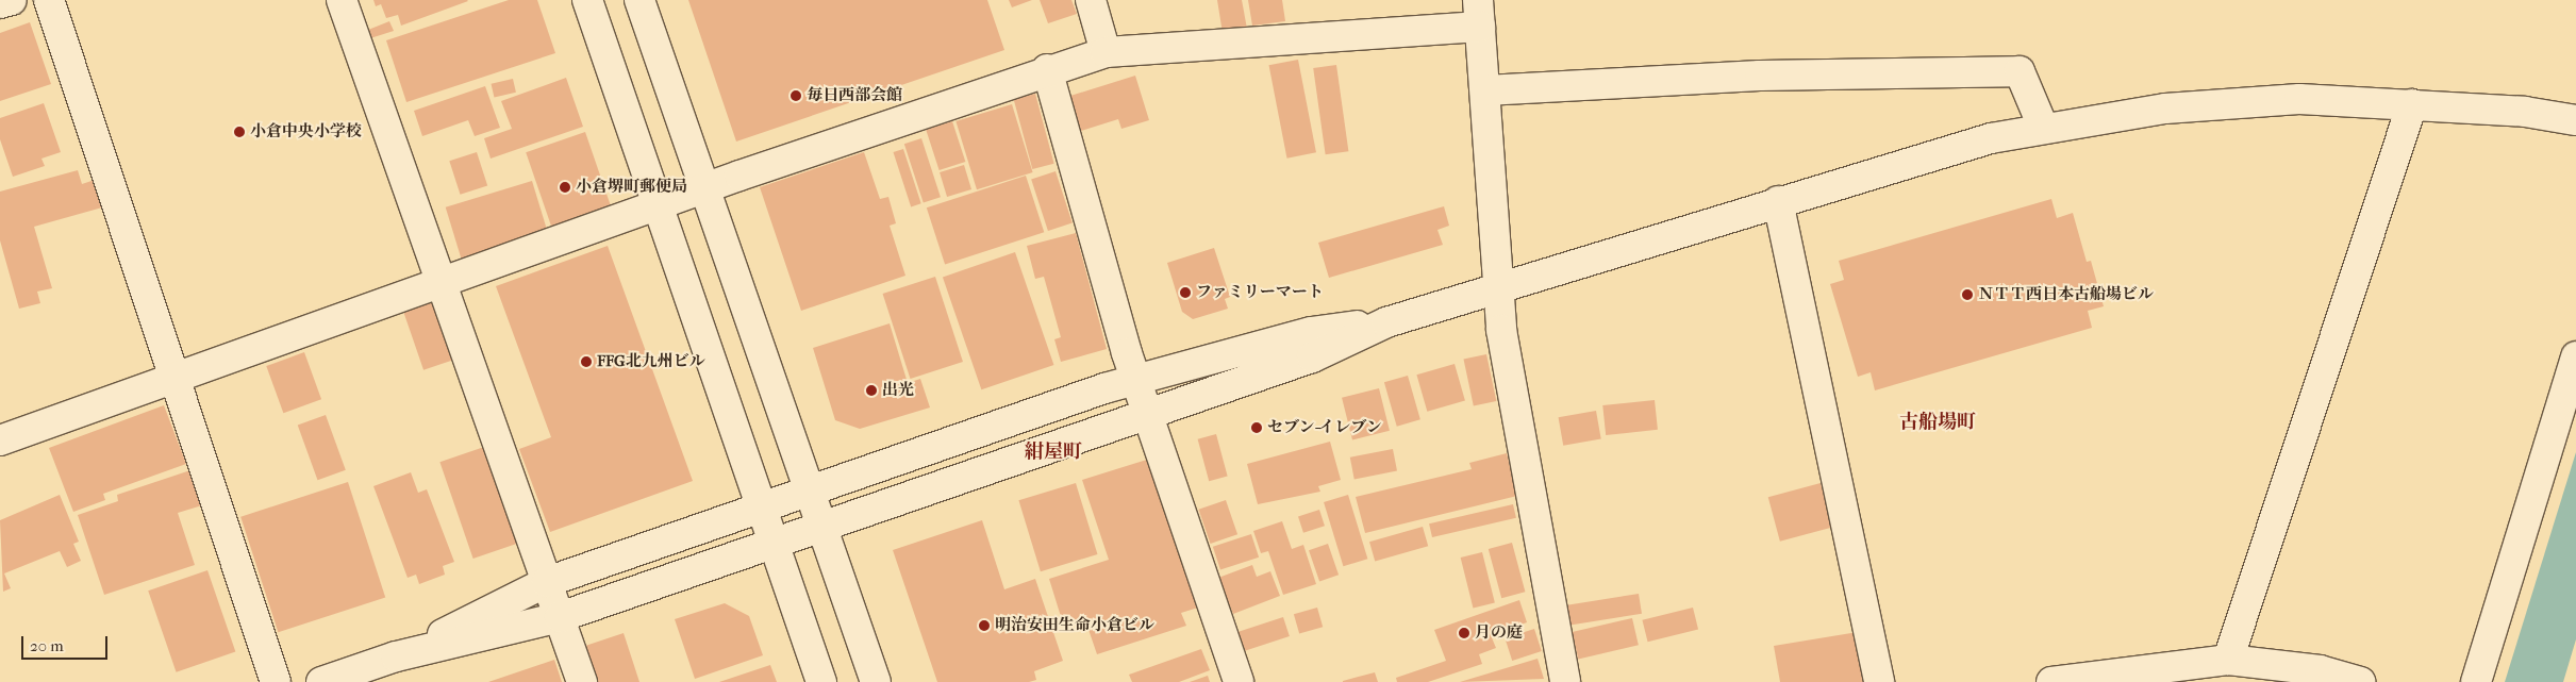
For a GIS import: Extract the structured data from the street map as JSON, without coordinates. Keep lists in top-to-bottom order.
{
  "districts": ["古船場町", "紺屋町"],
  "places": [
    "毎日西部会館",
    "小倉中央小学校",
    "小倉堺町郵便局",
    "ファミリーマート",
    "ＮＴＴ西日本古船場ビル",
    "FFG北九州ビル",
    "出光",
    "セブン-イレブン",
    "明治安田生命小倉ビル",
    "月の庭"
  ],
  "scale_bar": "20 m"
}
